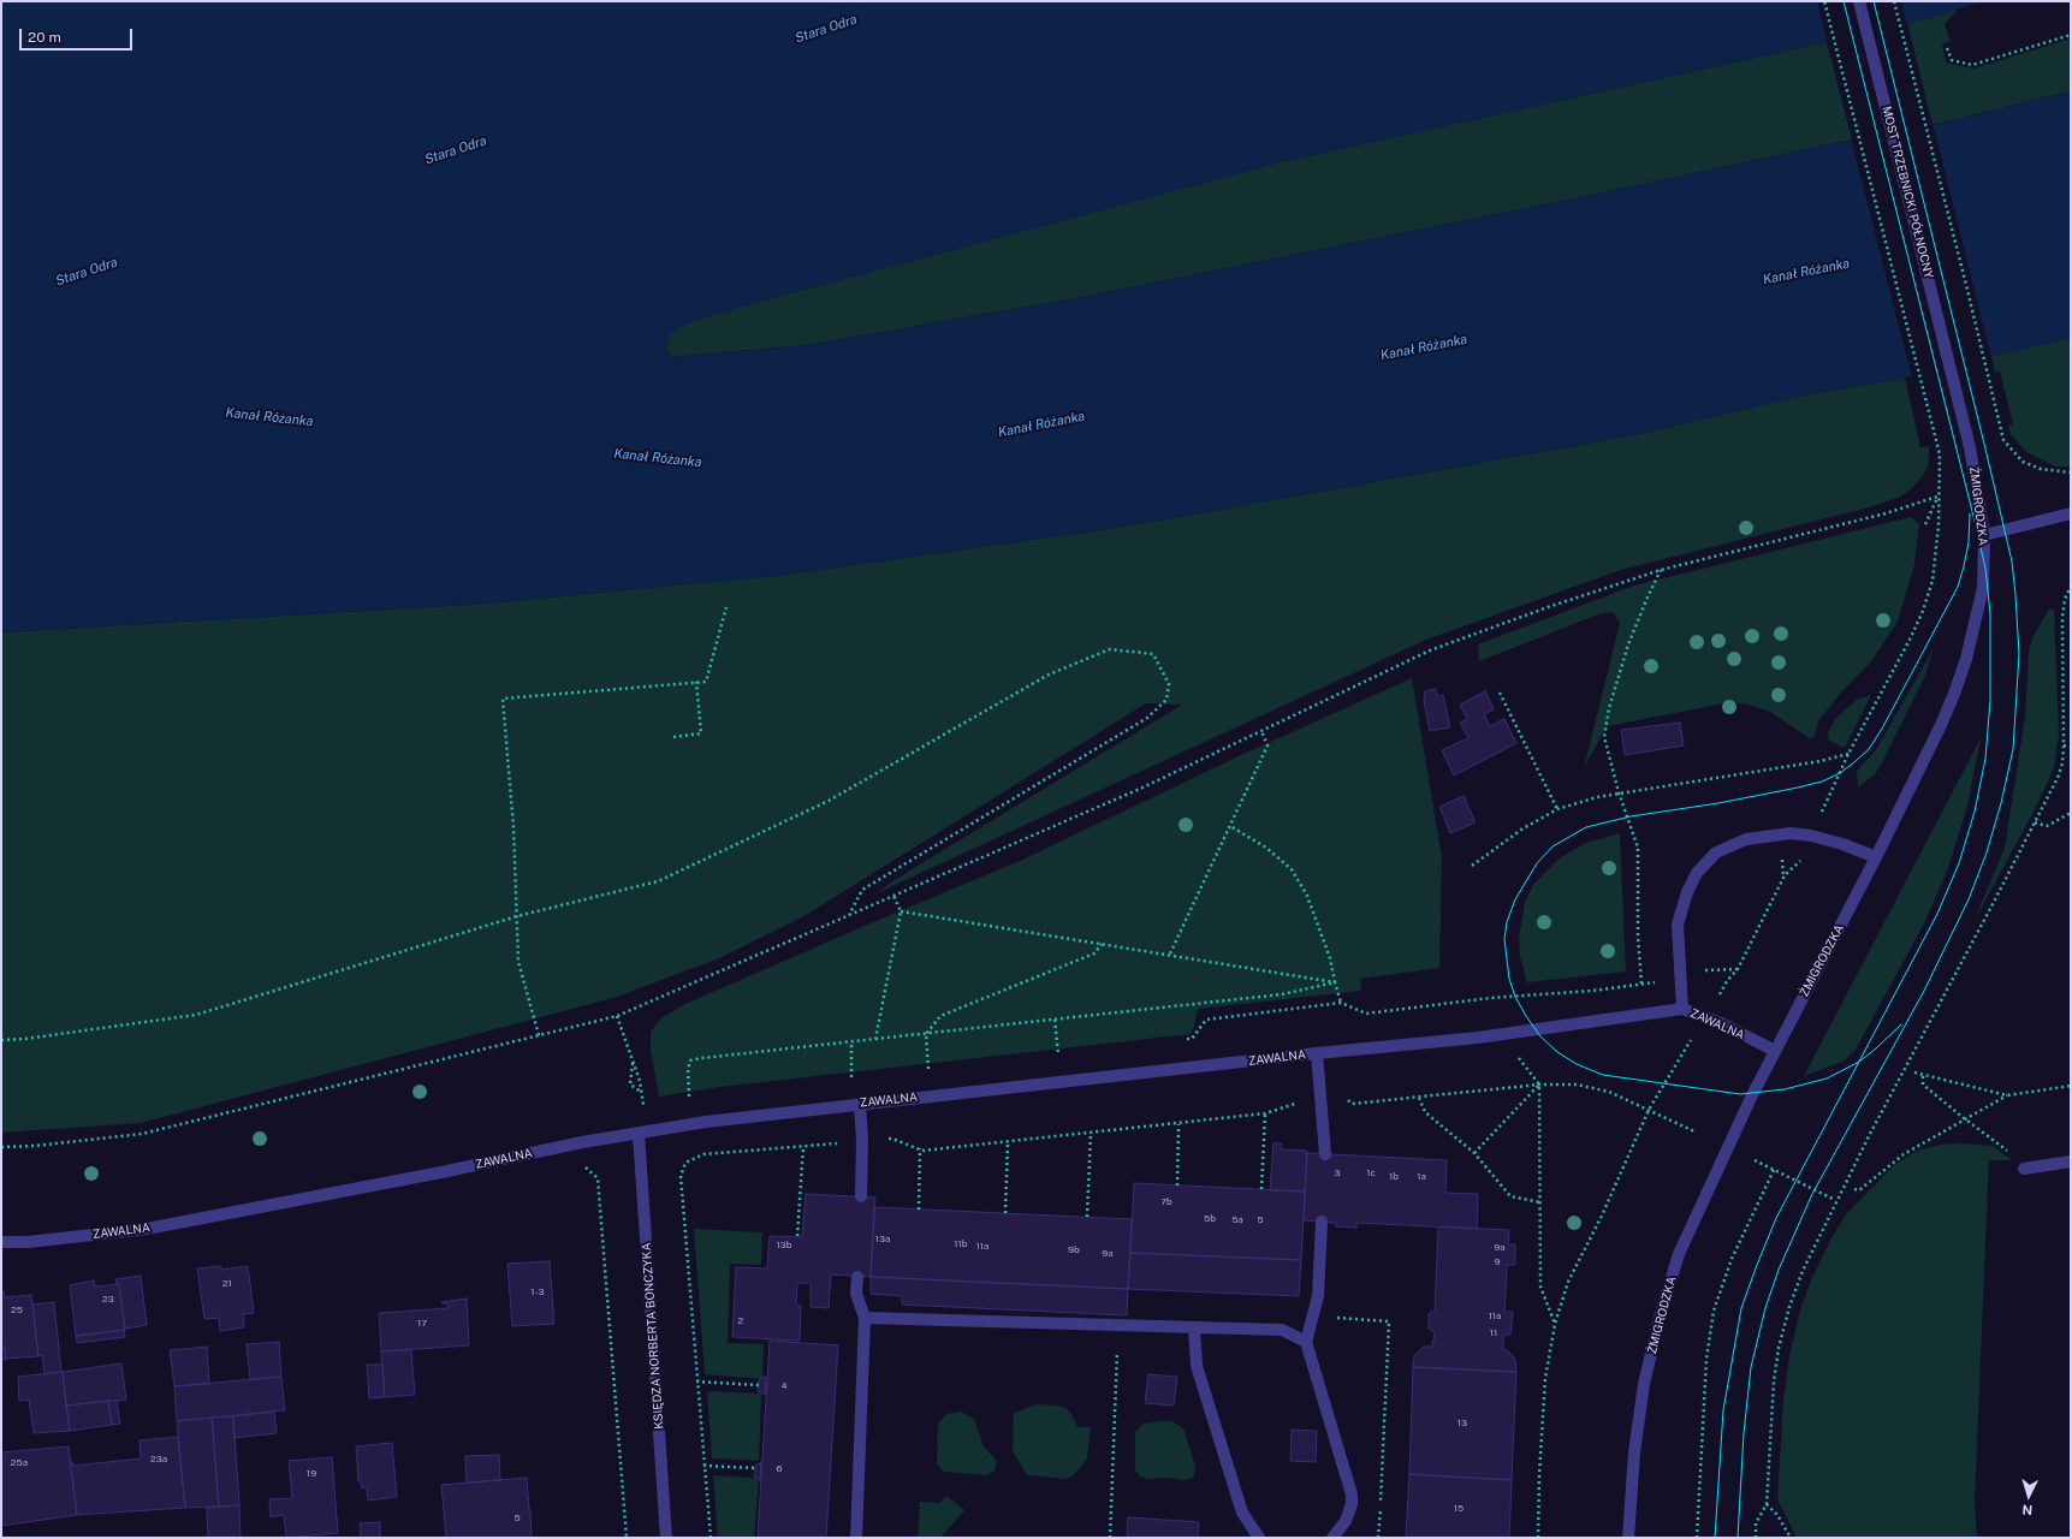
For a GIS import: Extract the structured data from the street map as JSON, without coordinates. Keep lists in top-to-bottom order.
{
  "streets": {
    "street": [
      "MOST TRZEBNICKI PÓŁNOCNY",
      "ŻMIGRODZKA",
      "ZAWALNA",
      "KSIĘDZA NORBERTA BONCZYKA"
    ]
  },
  "crossings": [
    ["MOST TRZEBNICKI PÓŁNOCNY", "ŻMIGRODZKA"],
    ["ŻMIGRODZKA", "ZAWALNA"],
    ["ZAWALNA", "KSIĘDZA NORBERTA BONCZYKA"]
  ],
  "water": ["Stara Odra", "Kanał Różanka"],
  "house_numbers": [
    "3",
    "1c",
    "1b",
    "1a",
    "7b",
    "5b",
    "5a",
    "5",
    "13a",
    "11b",
    "13b",
    "11a",
    "9a",
    "9b",
    "9a",
    "9",
    "21",
    "1-3",
    "23",
    "25",
    "11a",
    "2",
    "17",
    "11",
    "4",
    "13",
    "23a",
    "25a",
    "6",
    "19",
    "15",
    "5"
  ],
  "scale_bar": "20 m",
  "north": "bottom"
}
